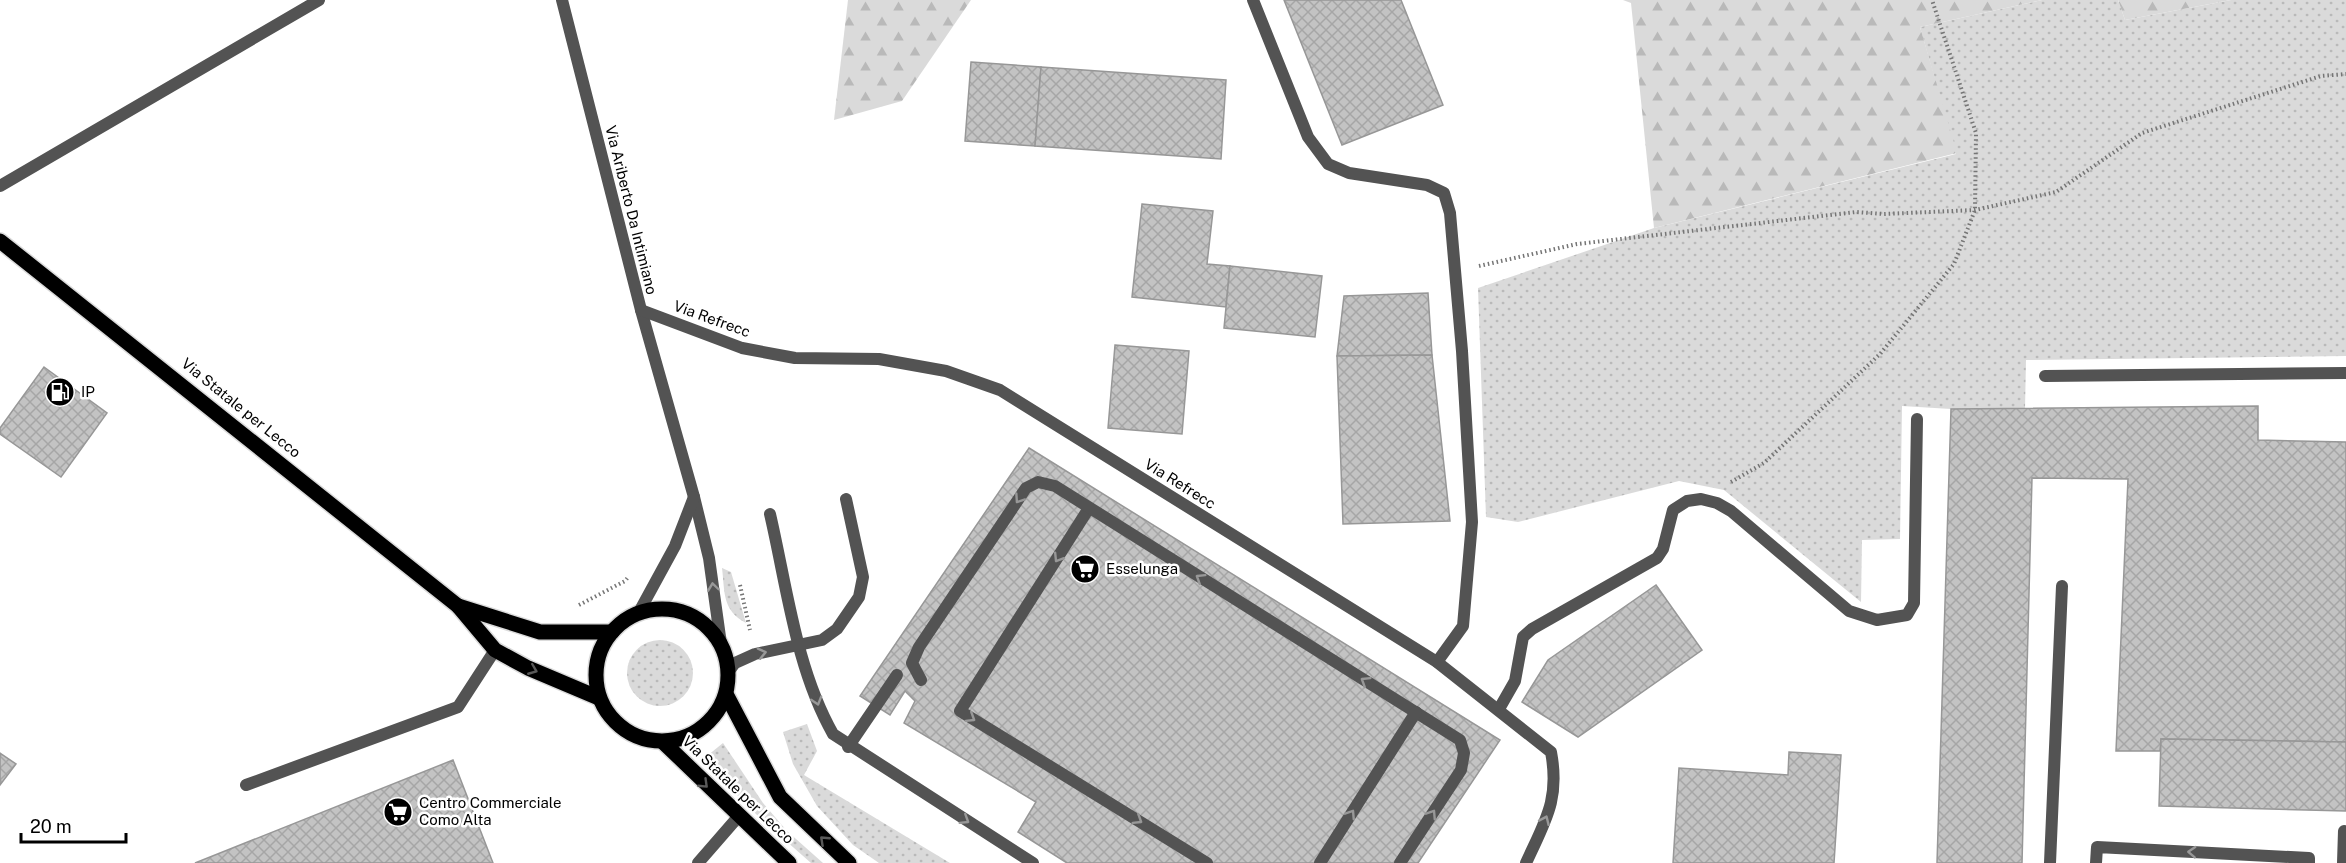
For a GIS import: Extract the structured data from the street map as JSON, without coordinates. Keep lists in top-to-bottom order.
{
  "streets": {
    "main road": ["Via Statale per Lecco"],
    "street": ["Via Ariberto Da Intimiano", "Via Refrecc"]
  },
  "crossings": [
    ["Via Ariberto Da Intimiano", "Via Refrecc"],
    ["Via Ariberto Da Intimiano", "Via Statale per Lecco"]
  ],
  "places": {
    "fuel station": ["IP"],
    "supermarket": ["Esselunga", "Centro Commerciale Como Alta"]
  },
  "scale_bar": "20 m"
}
